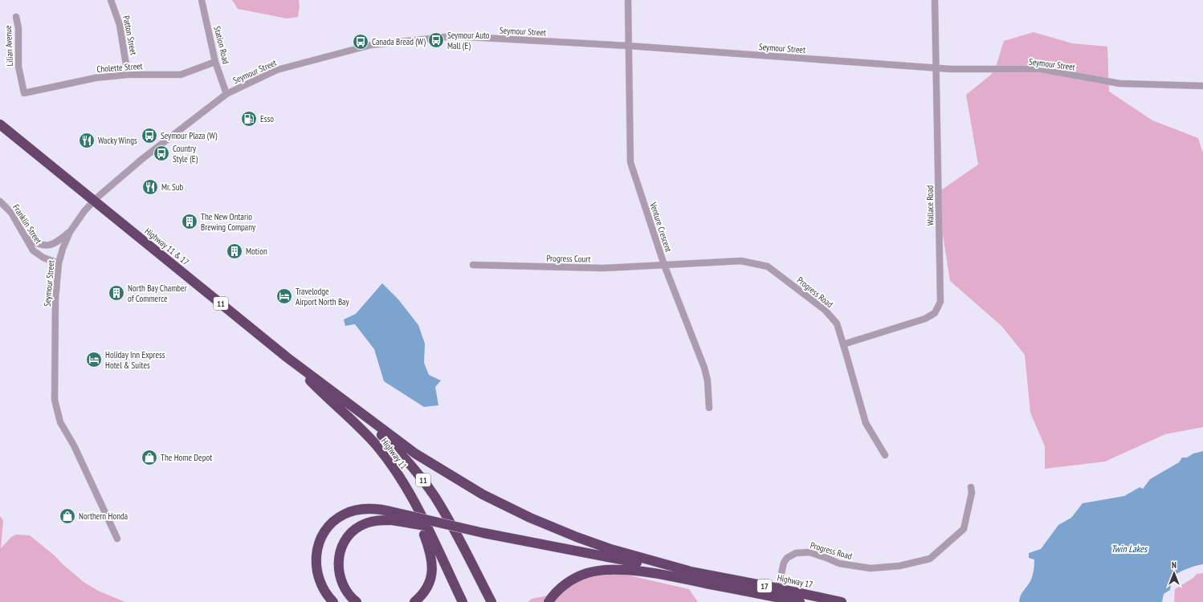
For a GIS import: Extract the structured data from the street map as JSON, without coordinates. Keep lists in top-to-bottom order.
{
  "streets": {
    "highway": [
      "Highway 11 & 17",
      "11",
      "Highway 11",
      "Highway 17",
      "17"
    ],
    "street": [
      "Seymour Street",
      "Patton Street",
      "Station Road",
      "Lilian Avenue",
      "Cholette Street",
      "Wallace Road",
      "Franklin Street",
      "Venture Crescent",
      "Progress Court",
      "Progress Road"
    ]
  },
  "crossings": [
    ["Seymour Street", "Station Road"],
    ["Seymour Street", "Wallace Road"],
    ["Seymour Street", "Franklin Street"],
    ["Seymour Street", "Venture Crescent"],
    ["Seymour Street", "Highway 11 & 17"],
    ["Patton Street", "Cholette Street"],
    ["Station Road", "Cholette Street"],
    ["Lilian Avenue", "Cholette Street"],
    ["Wallace Road", "Progress Road"],
    ["Venture Crescent", "Progress Court"],
    ["Venture Crescent", "Progress Road"],
    ["Highway 11 & 17", "Highway 11"],
    ["Progress Court", "Progress Road"],
    ["Progress Road", "Highway 17"]
  ],
  "water": ["Twin Lakes"],
  "places": {
    "bus stop": [
      "Seymour Auto Mall (E)",
      "Canada Bread (W)",
      "Seymour Plaza (W)",
      "Country Style (E)"
    ],
    "fuel station": ["Esso"],
    "restaurant": ["Wacky Wings", "Mr. Sub"],
    "building": ["The New Ontario Brewing Company", "Motion", "North Bay Chamber of Commerce"],
    "hotel": ["Travelodge Airport North Bay", "Holiday Inn Express Hotel & Suites"],
    "shop": ["The Home Depot", "Northern Honda"]
  },
  "north": "top"
}
